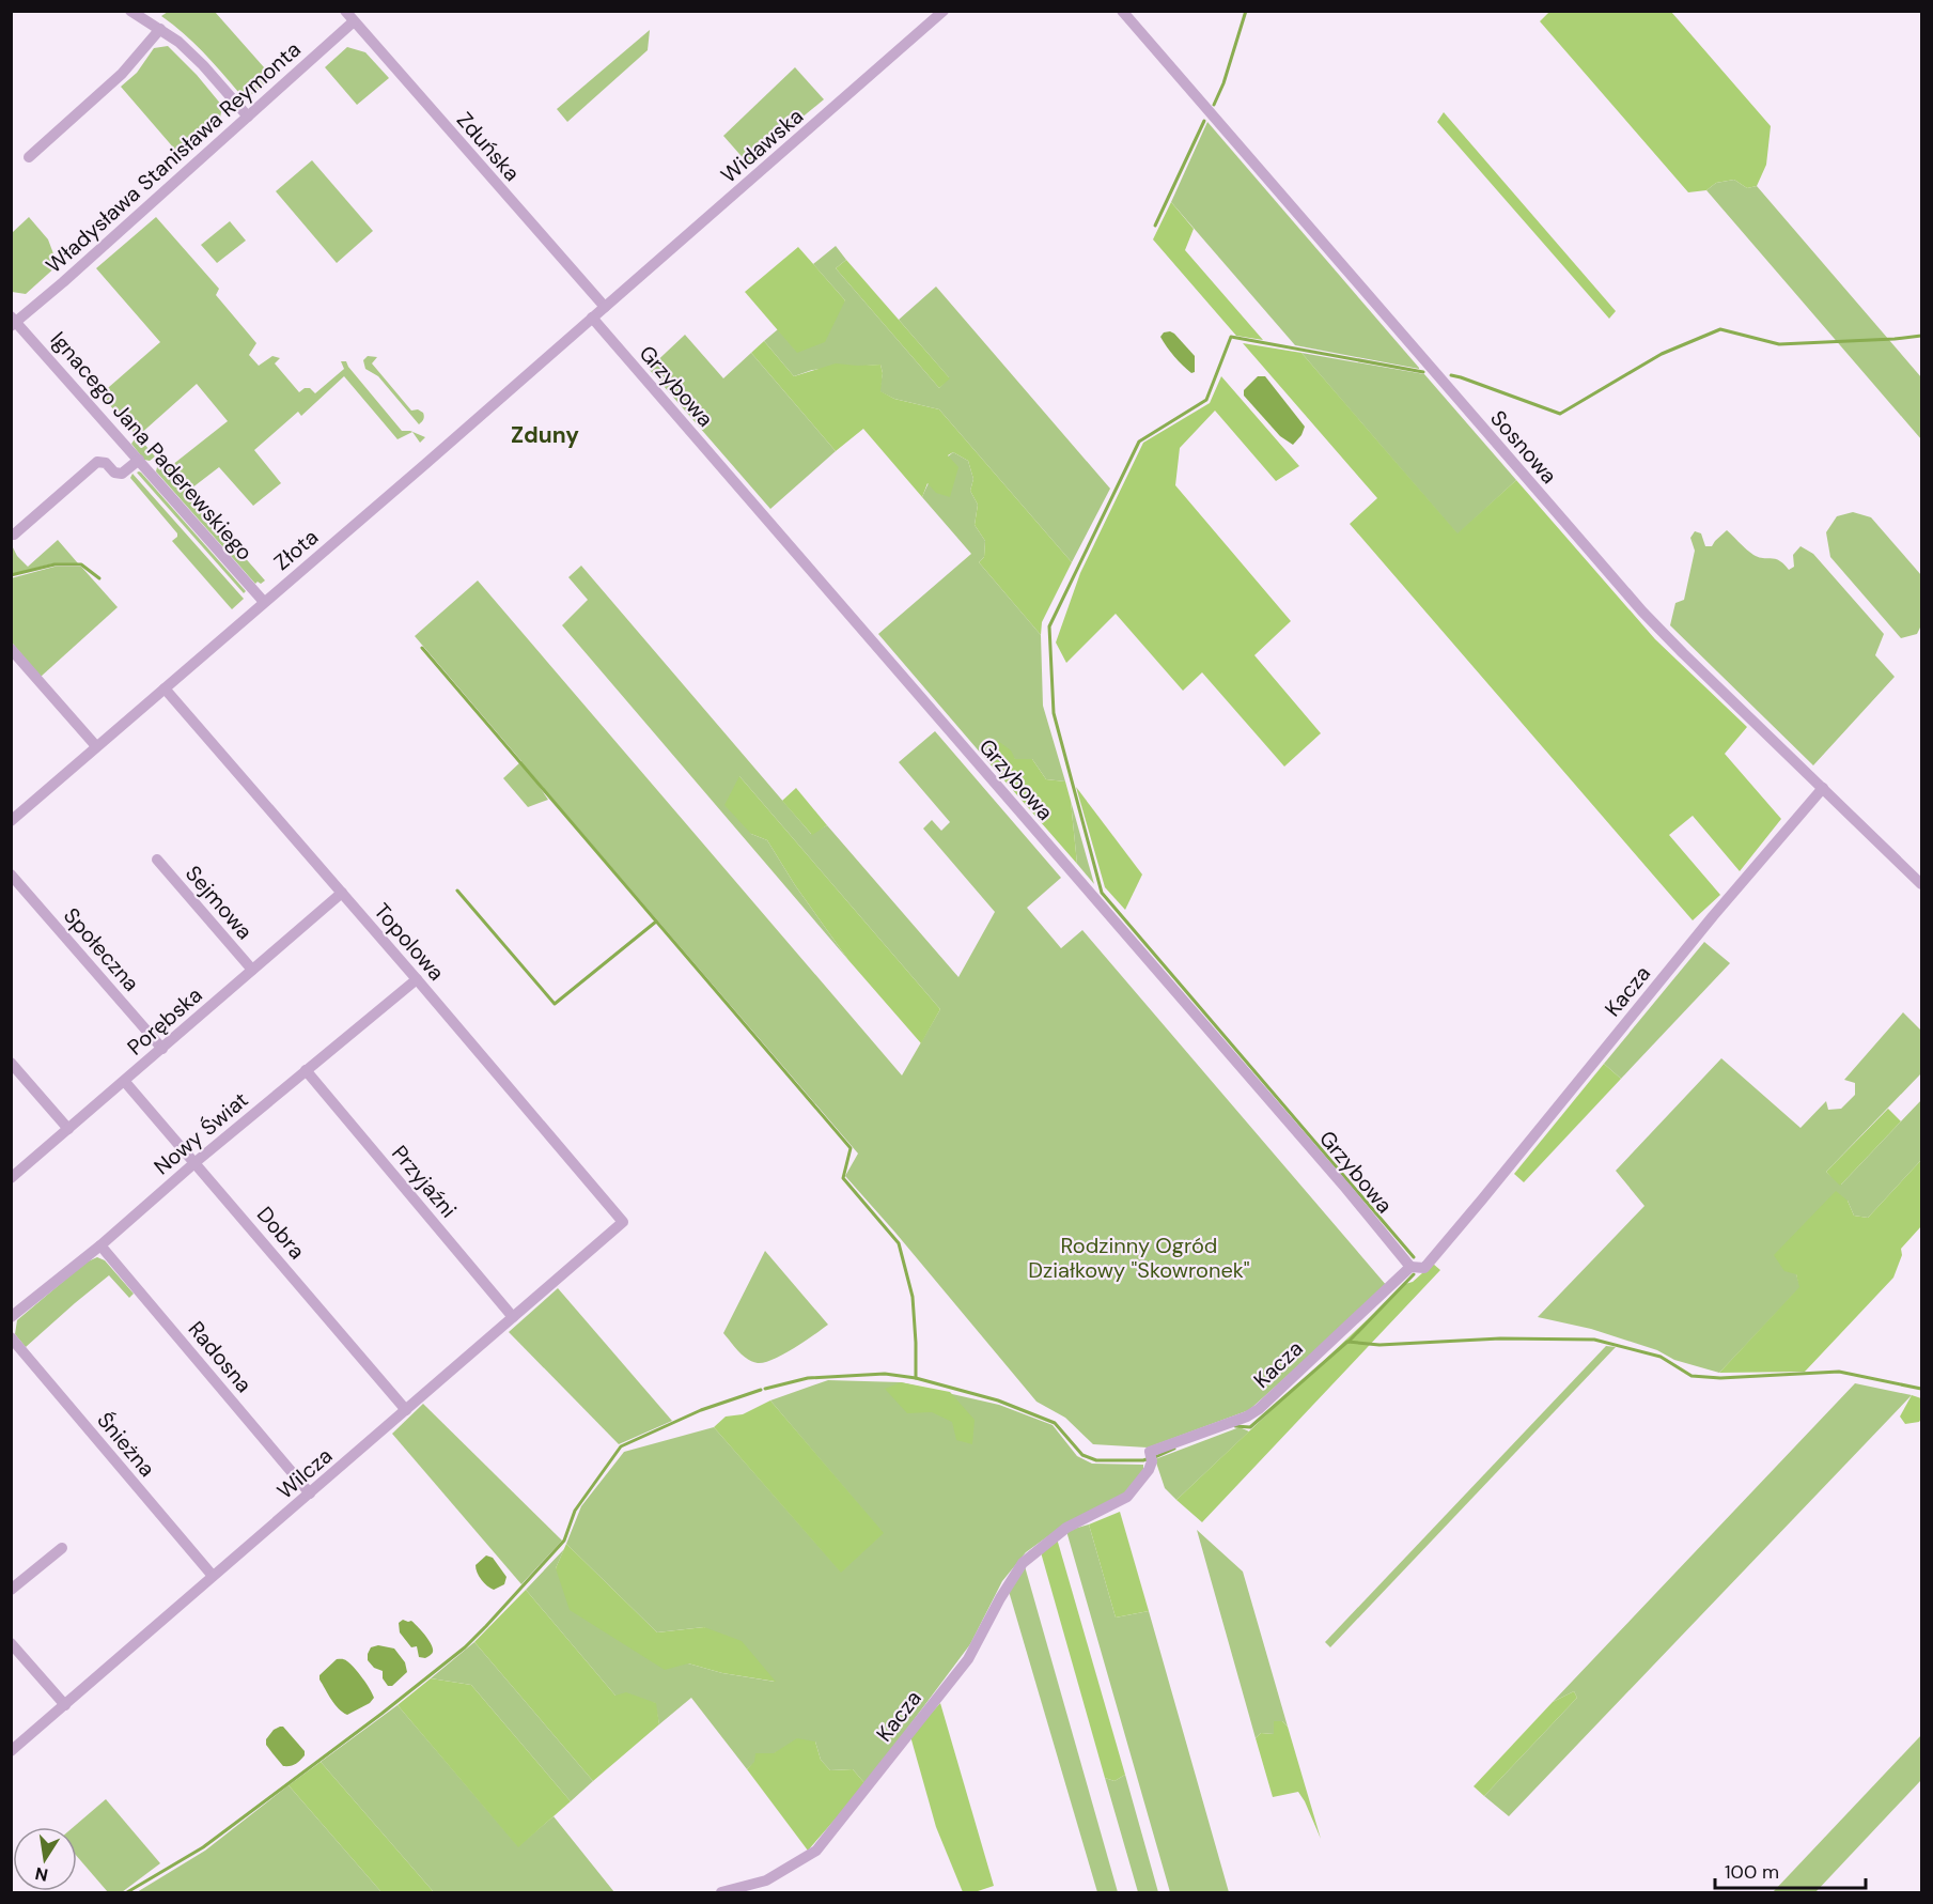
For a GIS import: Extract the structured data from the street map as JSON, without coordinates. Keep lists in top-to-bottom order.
{
  "streets": {
    "street": [
      "Widawska",
      "Zduńska",
      "Władysława Stanisława Reymonta",
      "Grzybowa",
      "Ignacego Jana Paderewskiego",
      "Sosnowa",
      "Złota",
      "Sejmowa",
      "Topolowa",
      "Społeczna",
      "Kacza",
      "Porębska",
      "Nowy Świat",
      "Przyjaźni",
      "Dobra",
      "Radosna",
      "Śnieżna",
      "Wilcza"
    ]
  },
  "crossings": [
    ["Widawska", "Zduńska"],
    ["Widawska", "Złota"],
    ["Zduńska", "Władysława Stanisława Reymonta"],
    ["Zduńska", "Złota"],
    ["Władysława Stanisława Reymonta", "Ignacego Jana Paderewskiego"],
    ["Grzybowa", "Złota"],
    ["Grzybowa", "Kacza"],
    ["Ignacego Jana Paderewskiego", "Złota"],
    ["Sosnowa", "Kacza"],
    ["Złota", "Topolowa"],
    ["Sejmowa", "Porębska"],
    ["Topolowa", "Porębska"],
    ["Topolowa", "Nowy Świat"],
    ["Topolowa", "Wilcza"],
    ["Społeczna", "Porębska"],
    ["Porębska", "Dobra"],
    ["Nowy Świat", "Przyjaźni"],
    ["Nowy Świat", "Dobra"],
    ["Nowy Świat", "Radosna"],
    ["Przyjaźni", "Wilcza"],
    ["Dobra", "Wilcza"],
    ["Radosna", "Wilcza"],
    ["Śnieżna", "Wilcza"]
  ],
  "districts": ["Zduny"],
  "parks": ["Rodzinny Ogród Działkowy \"Skowronek\""],
  "scale_bar": "100 m",
  "north": "bottom"
}
